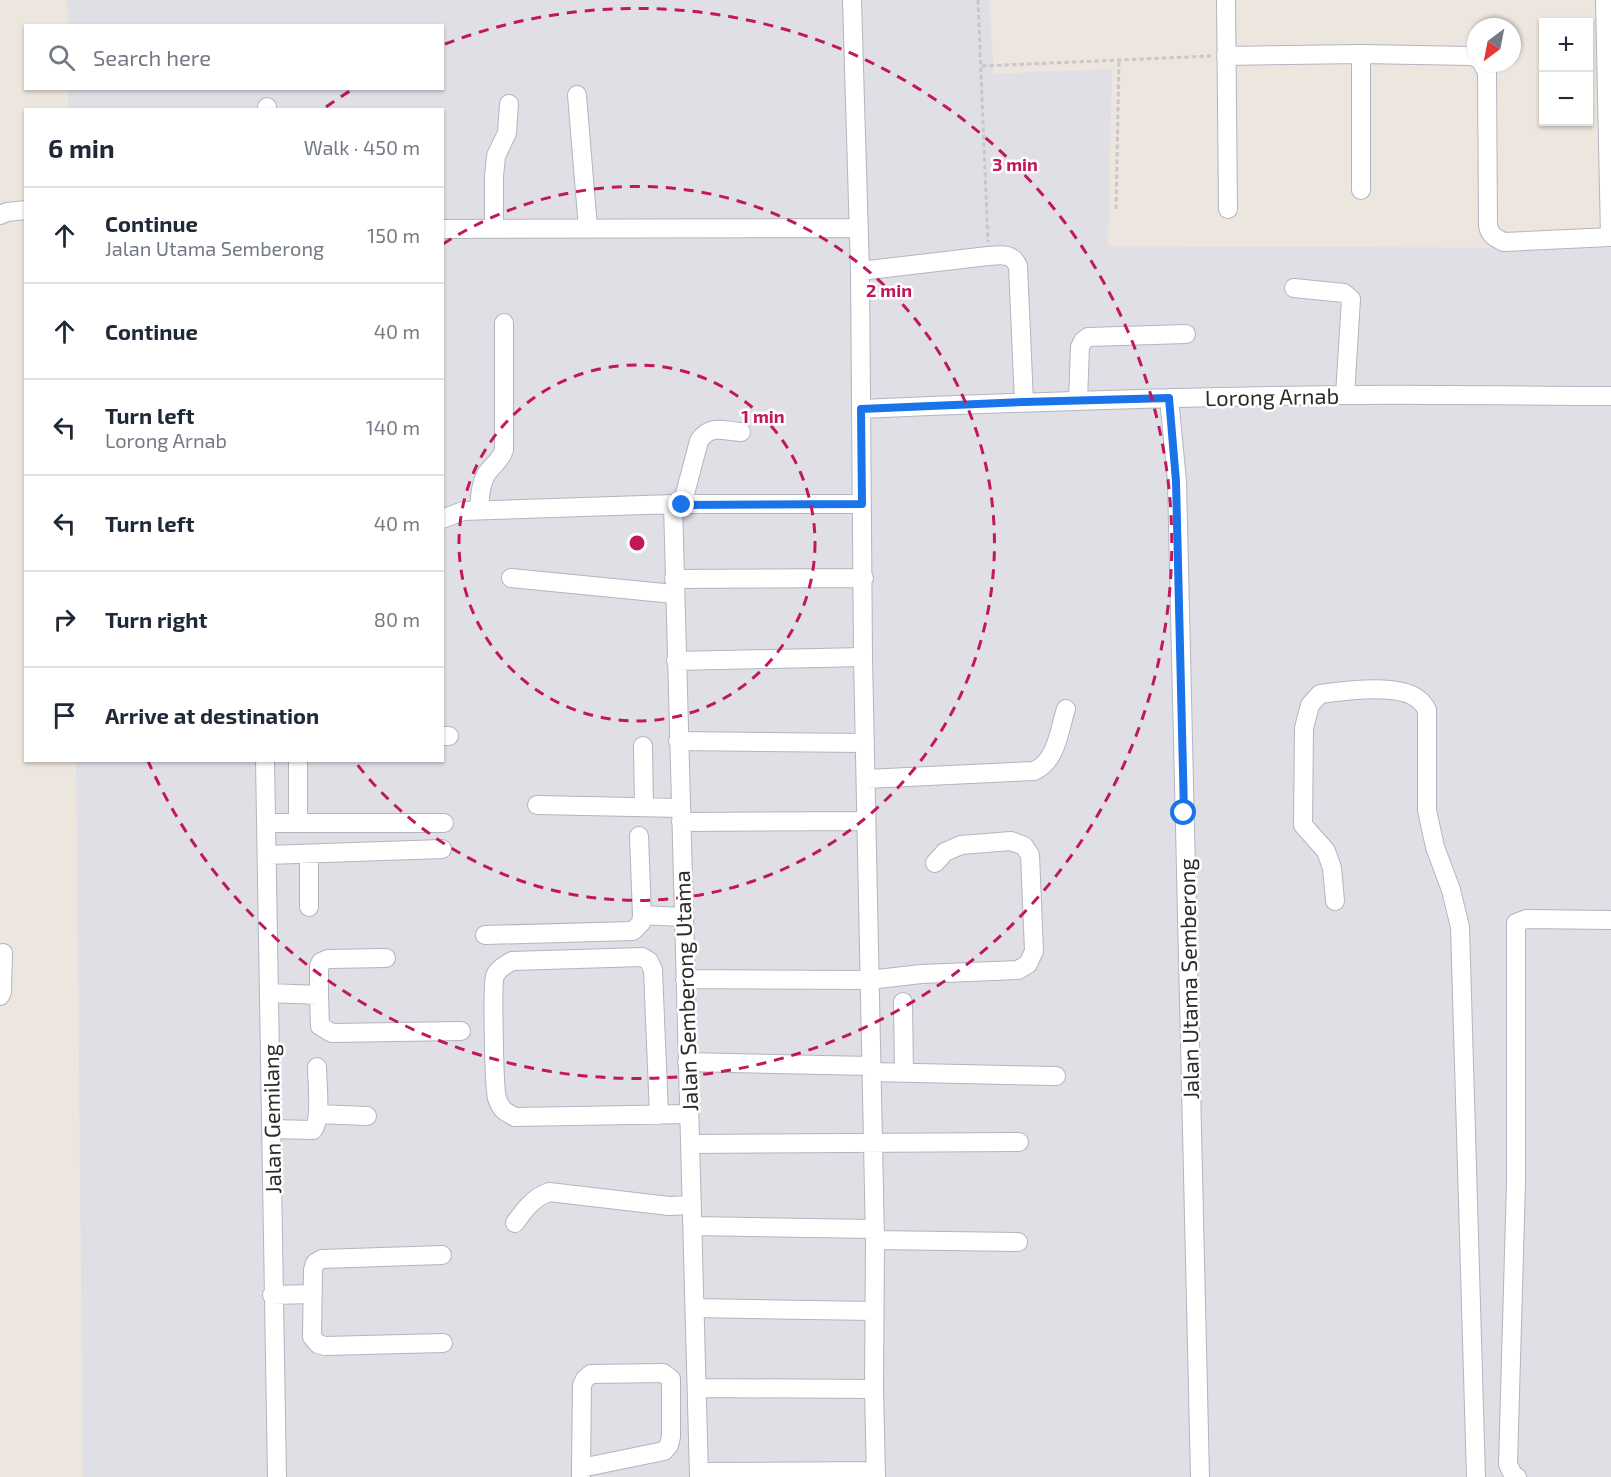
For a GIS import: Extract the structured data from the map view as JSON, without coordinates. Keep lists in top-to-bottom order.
{
  "streets": {
    "street": [
      "Lorong Arnab",
      "Jalan Utama Semberong",
      "Jalan Semberong Utama",
      "Jalan Gemilang"
    ]
  },
  "crossings": [
    ["Lorong Arnab", "Jalan Utama Semberong"]
  ],
  "north": "bottom left",
  "page": {
    "map_buttons": ["+", "−"],
    "search": "Search here",
    "heading": ["6 min", "Walk · 450 m"],
    "list": [
      ["Continue", "Jalan Utama Semberong", "150 m"],
      ["Continue", "40 m"],
      ["Turn left", "Lorong Arnab", "140 m"],
      ["Turn left", "40 m"],
      ["Turn right", "80 m"],
      "Arrive at destination"
    ]
  },
  "rings": ["3 min", "2 min", "1 min"]
}
